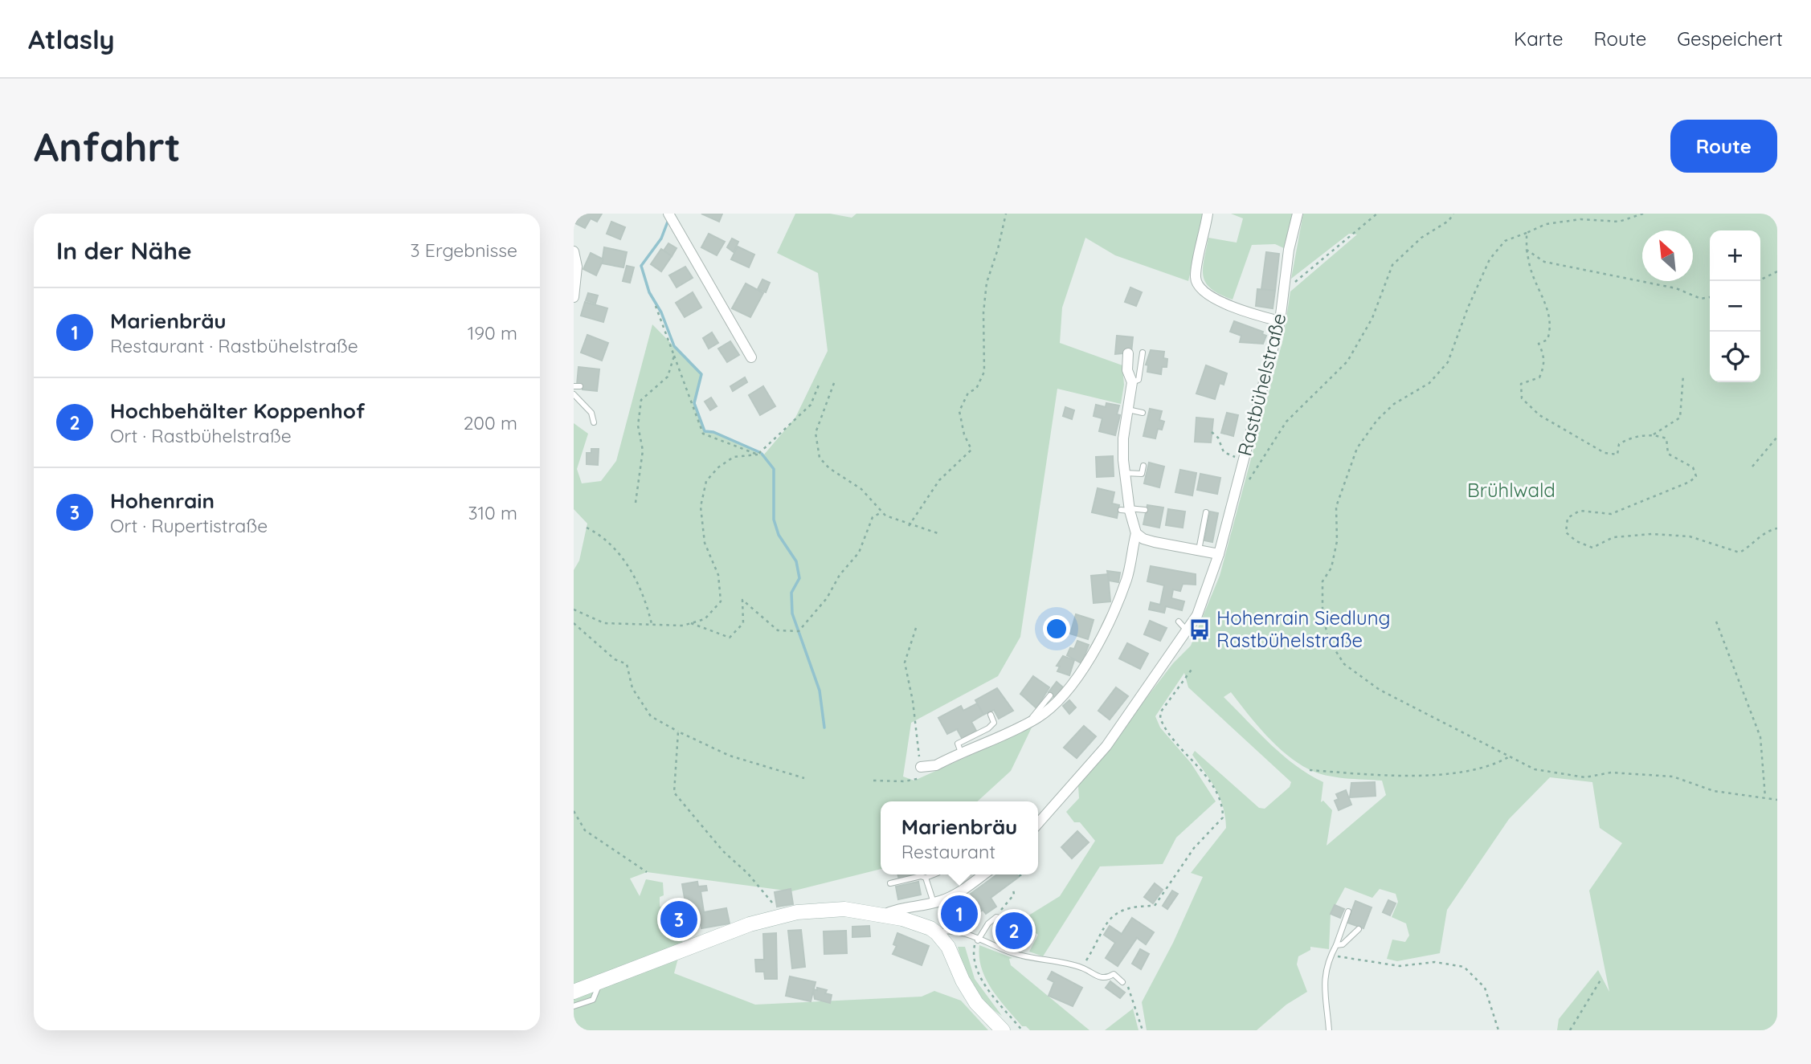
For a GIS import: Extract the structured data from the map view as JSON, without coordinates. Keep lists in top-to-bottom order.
{
  "streets": {
    "street": ["Rastbühelstraße"]
  },
  "parks": ["Brühlwald"],
  "places": {
    "bus stop": ["Hohenrain Siedlung Rastbühelstraße"]
  },
  "north": "top left",
  "page": {
    "header": "Atlasly",
    "nav": ["Karte", "Route", "Gespeichert"],
    "buttons": "Route",
    "title": "Anfahrt",
    "heading": ["In der Nähe", "3 Ergebnisse"],
    "map_buttons": ["+", "−"],
    "list": [
      {
        "mark": "1",
        "name": "Marienbräu",
        "note": "Restaurant · Rastbühelstraße",
        "value": "190 m"
      },
      {
        "mark": "2",
        "name": "Hochbehälter Koppenhof",
        "note": "Ort · Rastbühelstraße",
        "value": "200 m"
      },
      {
        "mark": "3",
        "name": "Hohenrain",
        "note": "Ort · Rupertistraße",
        "value": "310 m"
      }
    ],
    "popup": ["Marienbräu", "Restaurant"],
    "pins": ["1", "3", "2"]
  }
}
